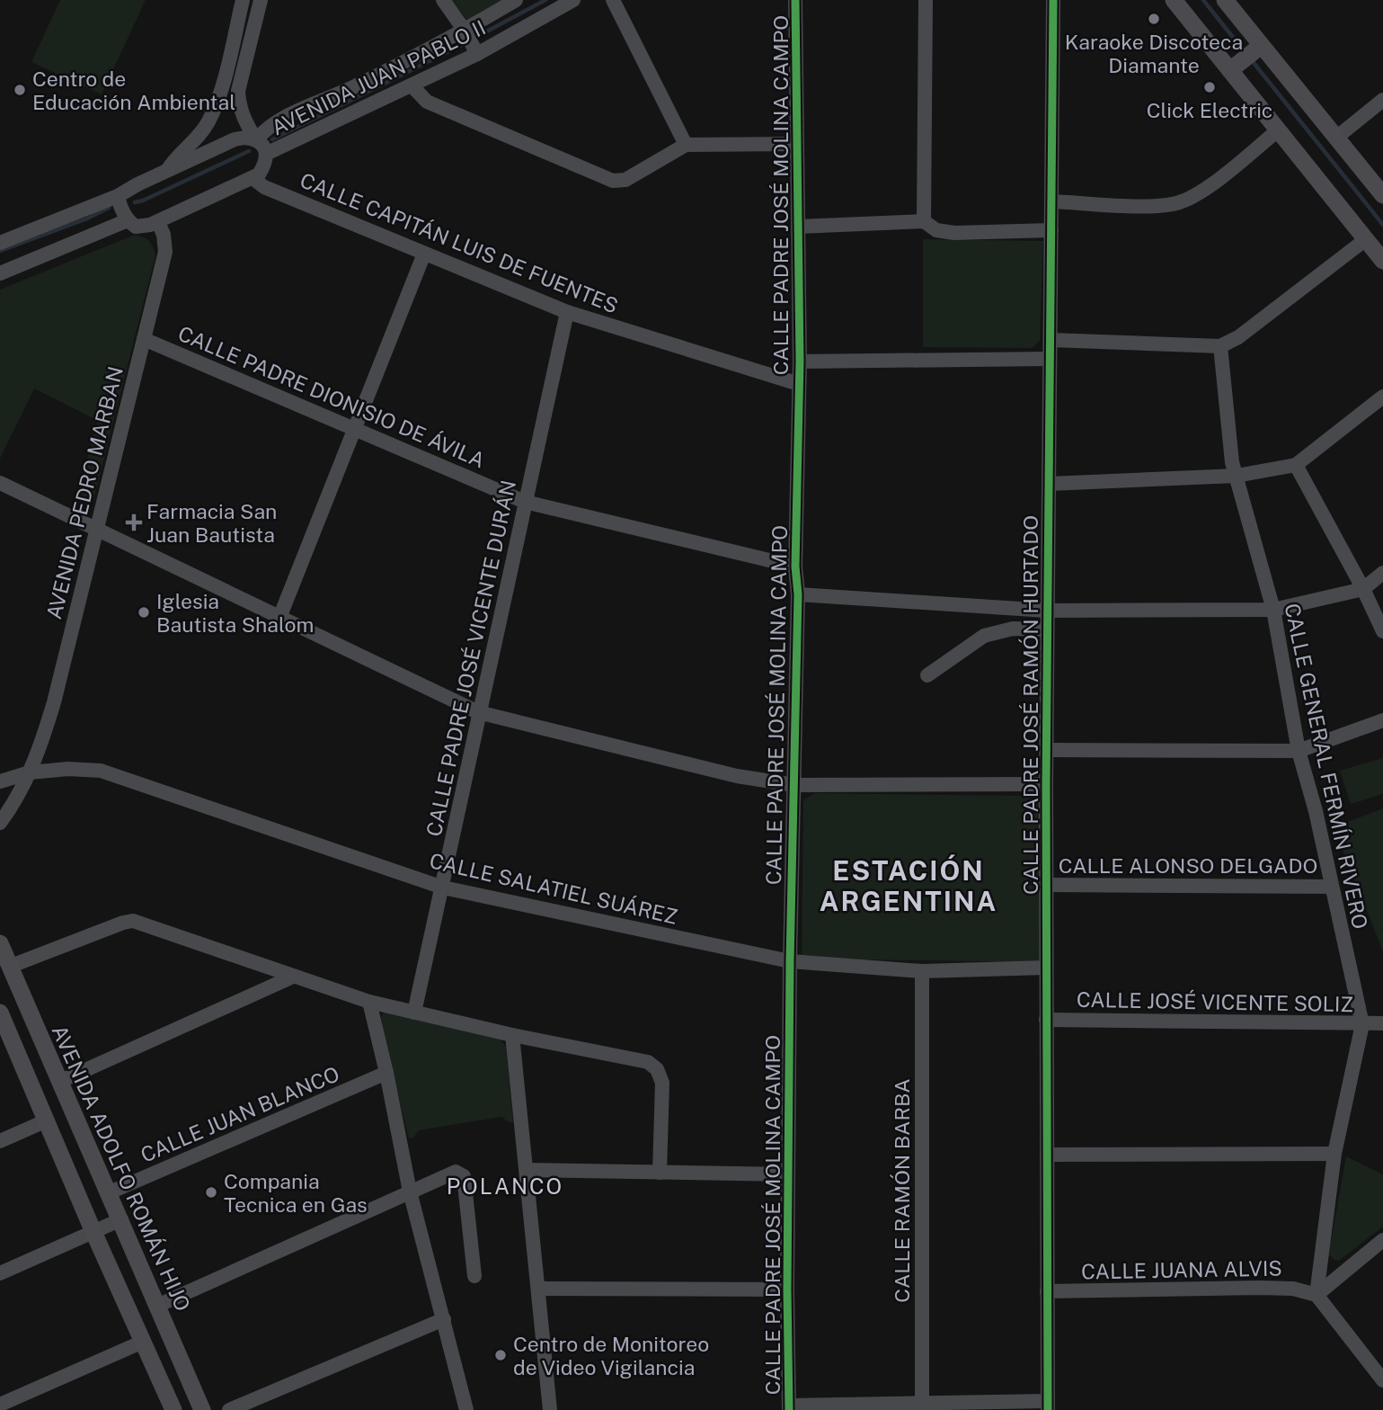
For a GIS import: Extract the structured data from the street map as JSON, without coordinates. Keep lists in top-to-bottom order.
{
  "streets": {
    "main road": ["AVENIDA ADOLFO ROMÁN HIJO"],
    "street": [
      "AVENIDA JUAN PABLO II",
      "CALLE PADRE JOSÉ MOLINA CAMPO",
      "CALLE CAPITÁN LUIS DE FUENTES",
      "CALLE PADRE DIONISIO DE ÁVILA",
      "AVENIDA PEDRO MARBAN",
      "CALLE PADRE JOSÉ VICENTE DURÁN",
      "CALLE PADRE JOSÉ RAMÓN HURTADO",
      "CALLE GENERAL FERMÍN RIVERO",
      "CALLE ALONSO DELGADO",
      "CALLE SALATIEL SUÁREZ",
      "CALLE JOSÉ VICENTE SOLIZ",
      "CALLE JUAN BLANCO",
      "CALLE RAMÓN BARBA",
      "CALLE JUANA ALVIS"
    ]
  },
  "crossings": [
    ["CALLE PADRE JOSÉ MOLINA CAMPO", "CALLE CAPITÁN LUIS DE FUENTES"],
    ["CALLE PADRE JOSÉ MOLINA CAMPO", "CALLE PADRE DIONISIO DE ÁVILA"],
    ["CALLE PADRE JOSÉ MOLINA CAMPO", "CALLE SALATIEL SUÁREZ"],
    ["CALLE CAPITÁN LUIS DE FUENTES", "CALLE PADRE JOSÉ VICENTE DURÁN"],
    ["CALLE PADRE DIONISIO DE ÁVILA", "AVENIDA PEDRO MARBAN"],
    ["CALLE PADRE DIONISIO DE ÁVILA", "CALLE PADRE JOSÉ VICENTE DURÁN"],
    ["AVENIDA PEDRO MARBAN", "CALLE SALATIEL SUÁREZ"],
    ["CALLE PADRE JOSÉ VICENTE DURÁN", "CALLE SALATIEL SUÁREZ"],
    ["CALLE PADRE JOSÉ RAMÓN HURTADO", "CALLE ALONSO DELGADO"],
    ["CALLE PADRE JOSÉ RAMÓN HURTADO", "CALLE SALATIEL SUÁREZ"],
    ["CALLE PADRE JOSÉ RAMÓN HURTADO", "CALLE JOSÉ VICENTE SOLIZ"],
    ["CALLE PADRE JOSÉ RAMÓN HURTADO", "CALLE JUANA ALVIS"],
    ["CALLE GENERAL FERMÍN RIVERO", "CALLE ALONSO DELGADO"],
    ["CALLE GENERAL FERMÍN RIVERO", "CALLE JOSÉ VICENTE SOLIZ"],
    ["CALLE GENERAL FERMÍN RIVERO", "CALLE JUANA ALVIS"],
    ["CALLE SALATIEL SUÁREZ", "CALLE RAMÓN BARBA"],
    ["CALLE JUAN BLANCO", "AVENIDA ADOLFO ROMÁN HIJO"]
  ],
  "districts": ["ESTACIÓN ARGENTINA", "POLANCO"],
  "places": {
    "other": [
      "Karaoke Discoteca Diamante",
      "Click Electric",
      "Centro de Educación Ambiental",
      "Iglesia Bautista Shalom",
      "Compania Tecnica en Gas",
      "Centro de Monitoreo de Video Vigilancia"
    ],
    "health": ["Farmacia San Juan Bautista"]
  }
}
